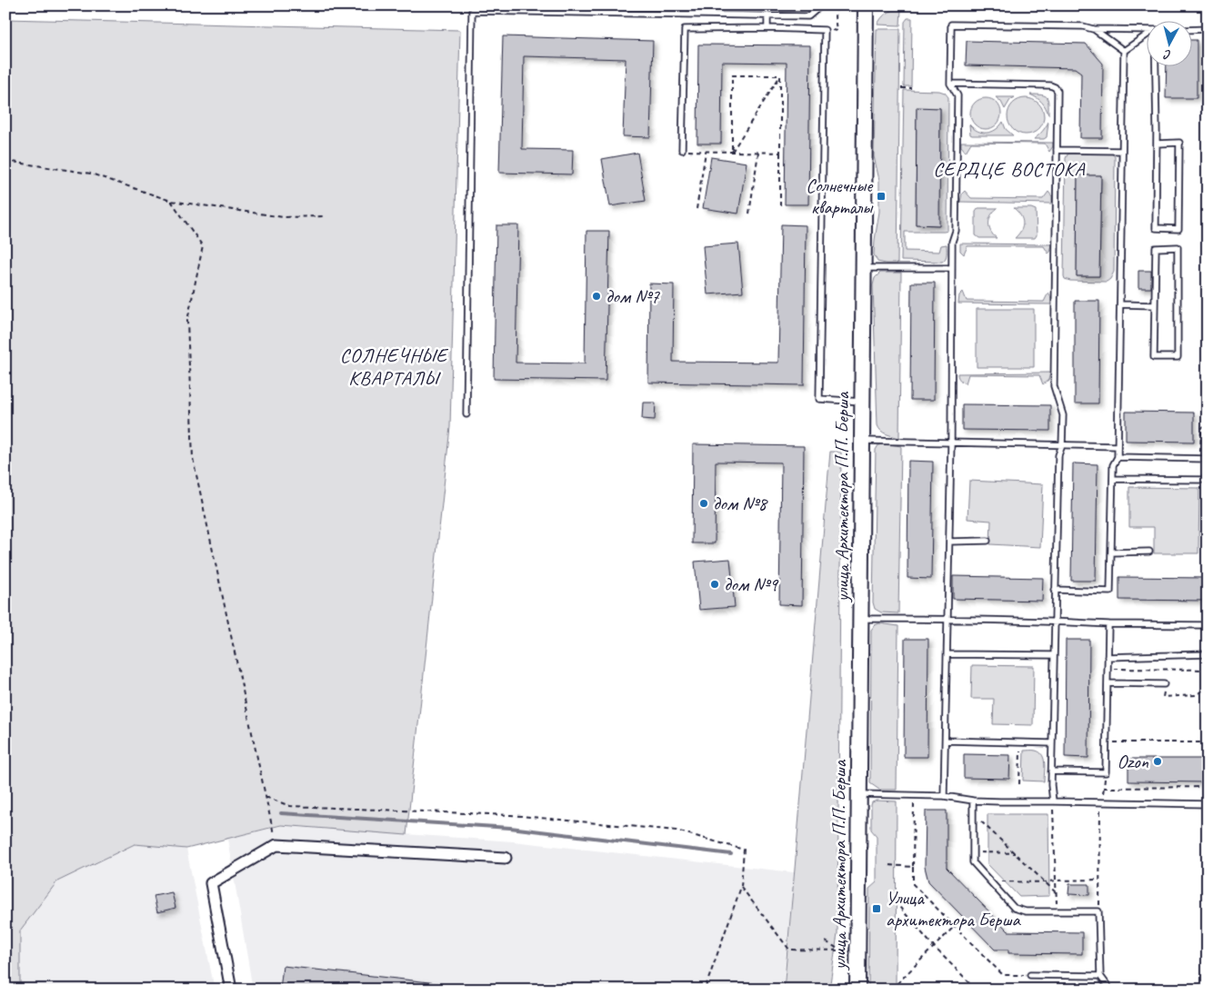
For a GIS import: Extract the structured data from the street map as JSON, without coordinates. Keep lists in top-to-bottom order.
{
  "streets": {
    "street": ["улица Архитектора П.П. Берша"]
  },
  "districts": ["СЕРДЦЕ ВОСТОКА", "СОЛНЕЧНЫЕ КВАРТАЛЫ"],
  "places": {
    "transit": ["Солнечные кварталы", "Улица архитектора Берша"],
    "other": [
      "дом №7",
      "дом №8",
      "дом №9",
      "Ozon"
    ]
  },
  "north": "bottom"
}
